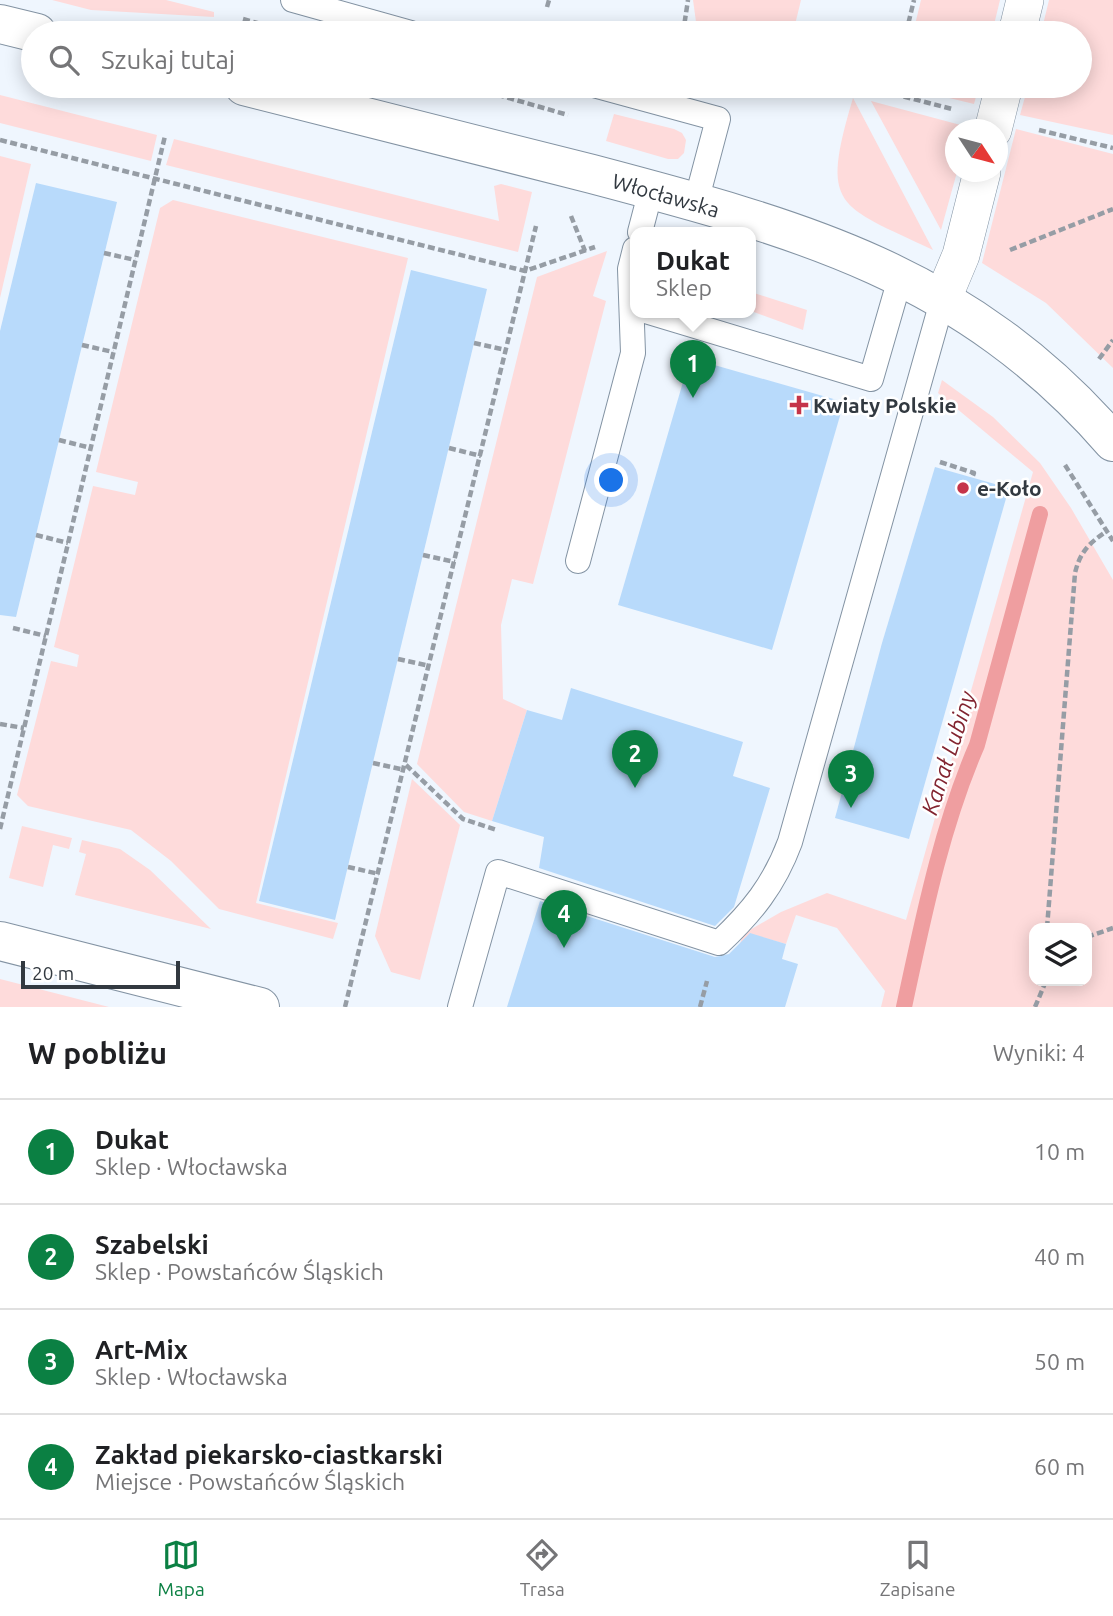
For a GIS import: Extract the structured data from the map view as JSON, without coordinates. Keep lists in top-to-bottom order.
{
  "streets": {
    "street": ["Włocławska"]
  },
  "water": ["Kanał Lubiny"],
  "places": {
    "health": ["Kwiaty Polskie"],
    "other": ["e-Koło"]
  },
  "scale_bar": "20 m",
  "north": "bottom right",
  "page": {
    "search": "Szukaj tutaj",
    "popup": ["Dukat", "Sklep"],
    "pins": [
      "1",
      "2",
      "3",
      "4"
    ],
    "scale": "20 m",
    "heading": ["W pobliżu", "Wyniki: 4"],
    "list": [
      {
        "mark": "1",
        "name": "Dukat",
        "note": "Sklep · Włocławska",
        "value": "10 m"
      },
      {
        "mark": "2",
        "name": "Szabelski",
        "note": "Sklep · Powstańców Śląskich",
        "value": "40 m"
      },
      {
        "mark": "3",
        "name": "Art-Mix",
        "note": "Sklep · Włocławska",
        "value": "50 m"
      },
      {
        "mark": "4",
        "name": "Zakład piekarsko-ciastkarski",
        "note": "Miejsce · Powstańców Śląskich",
        "value": "60 m"
      }
    ],
    "nav": ["Mapa", "Trasa", "Zapisane"]
  }
}
